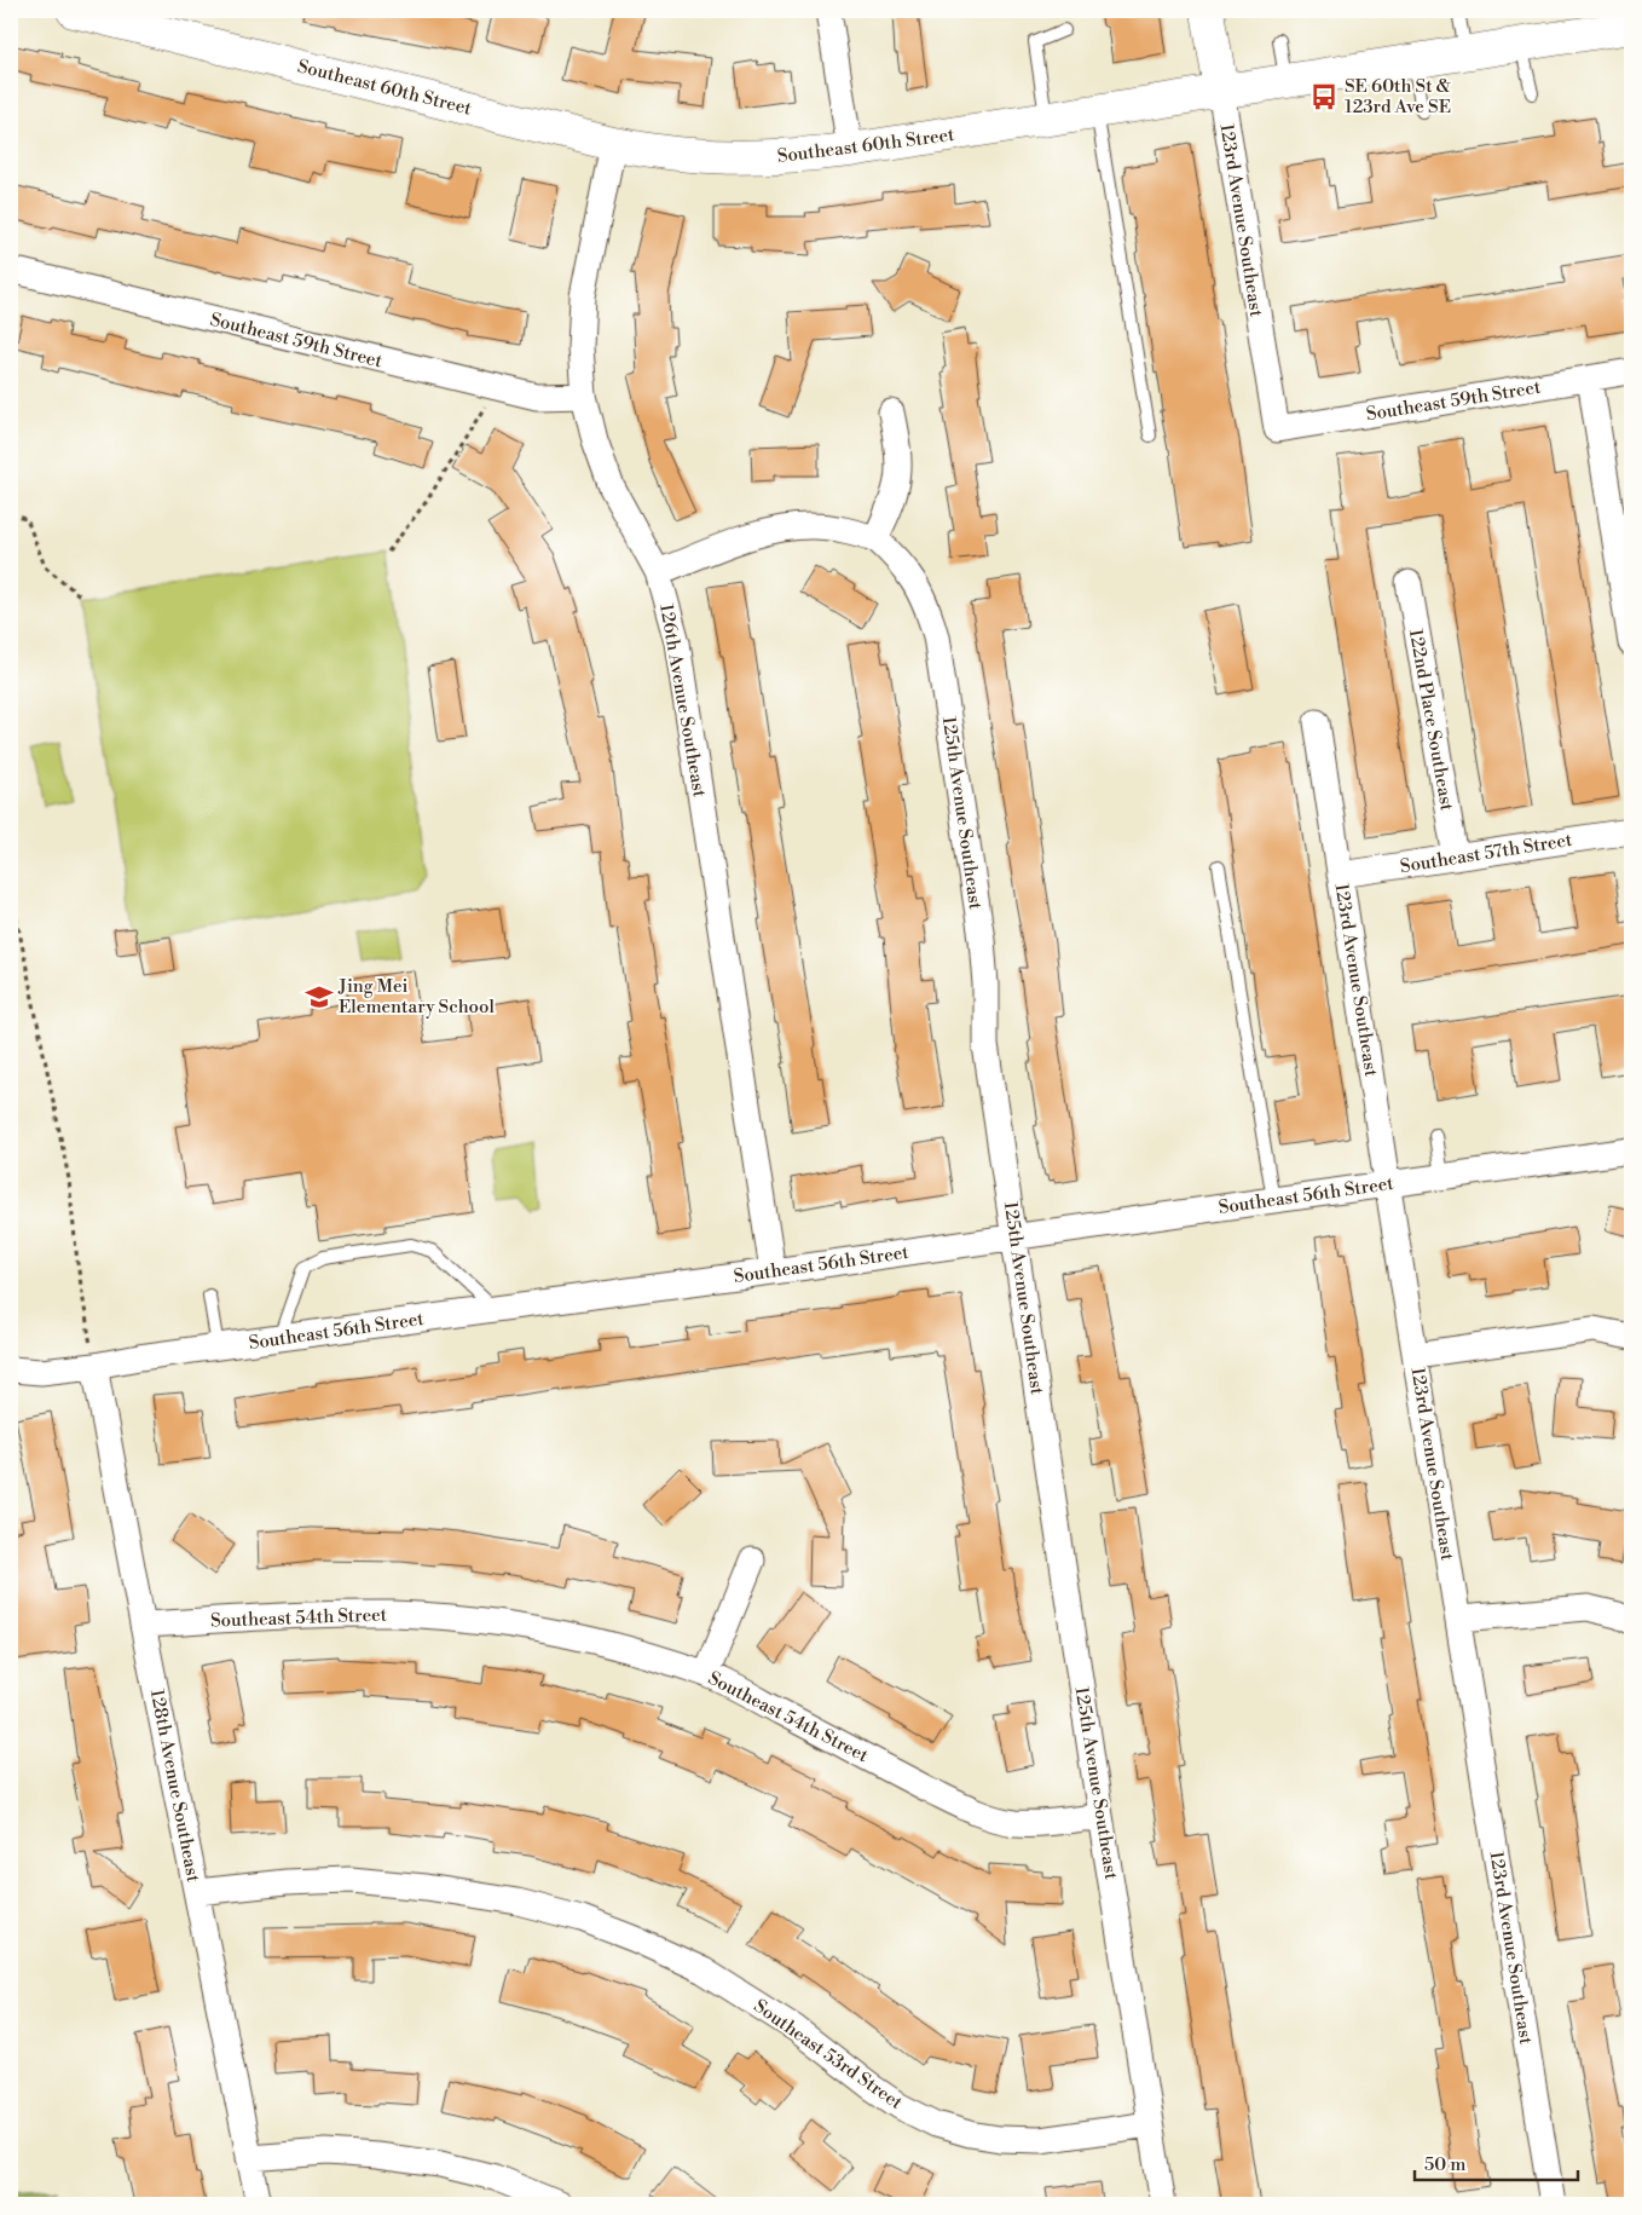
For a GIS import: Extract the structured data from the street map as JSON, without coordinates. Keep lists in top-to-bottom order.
{
  "streets": {
    "street": [
      "Southeast 60th Street",
      "123rd Avenue Southeast",
      "Southeast 59th Street",
      "126th Avenue Southeast",
      "122nd Place Southeast",
      "125th Avenue Southeast",
      "Southeast 57th Street",
      "Southeast 56th Street",
      "Southeast 54th Street",
      "128th Avenue Southeast",
      "Southeast 53rd Street"
    ]
  },
  "crossings": [
    ["Southeast 60th Street", "123rd Avenue Southeast"],
    ["Southeast 60th Street", "126th Avenue Southeast"],
    ["123rd Avenue Southeast", "Southeast 59th Street"],
    ["123rd Avenue Southeast", "Southeast 57th Street"],
    ["123rd Avenue Southeast", "Southeast 56th Street"],
    ["Southeast 59th Street", "126th Avenue Southeast"],
    ["126th Avenue Southeast", "Southeast 56th Street"],
    ["122nd Place Southeast", "Southeast 57th Street"],
    ["125th Avenue Southeast", "Southeast 56th Street"],
    ["125th Avenue Southeast", "Southeast 54th Street"],
    ["125th Avenue Southeast", "Southeast 53rd Street"],
    ["Southeast 56th Street", "128th Avenue Southeast"],
    ["Southeast 54th Street", "128th Avenue Southeast"],
    ["128th Avenue Southeast", "Southeast 53rd Street"]
  ],
  "places": {
    "bus stop": ["SE 60th St & 123rd Ave SE"],
    "school or university": ["Jing Mei Elementary School"]
  },
  "scale_bar": "50 m"
}
